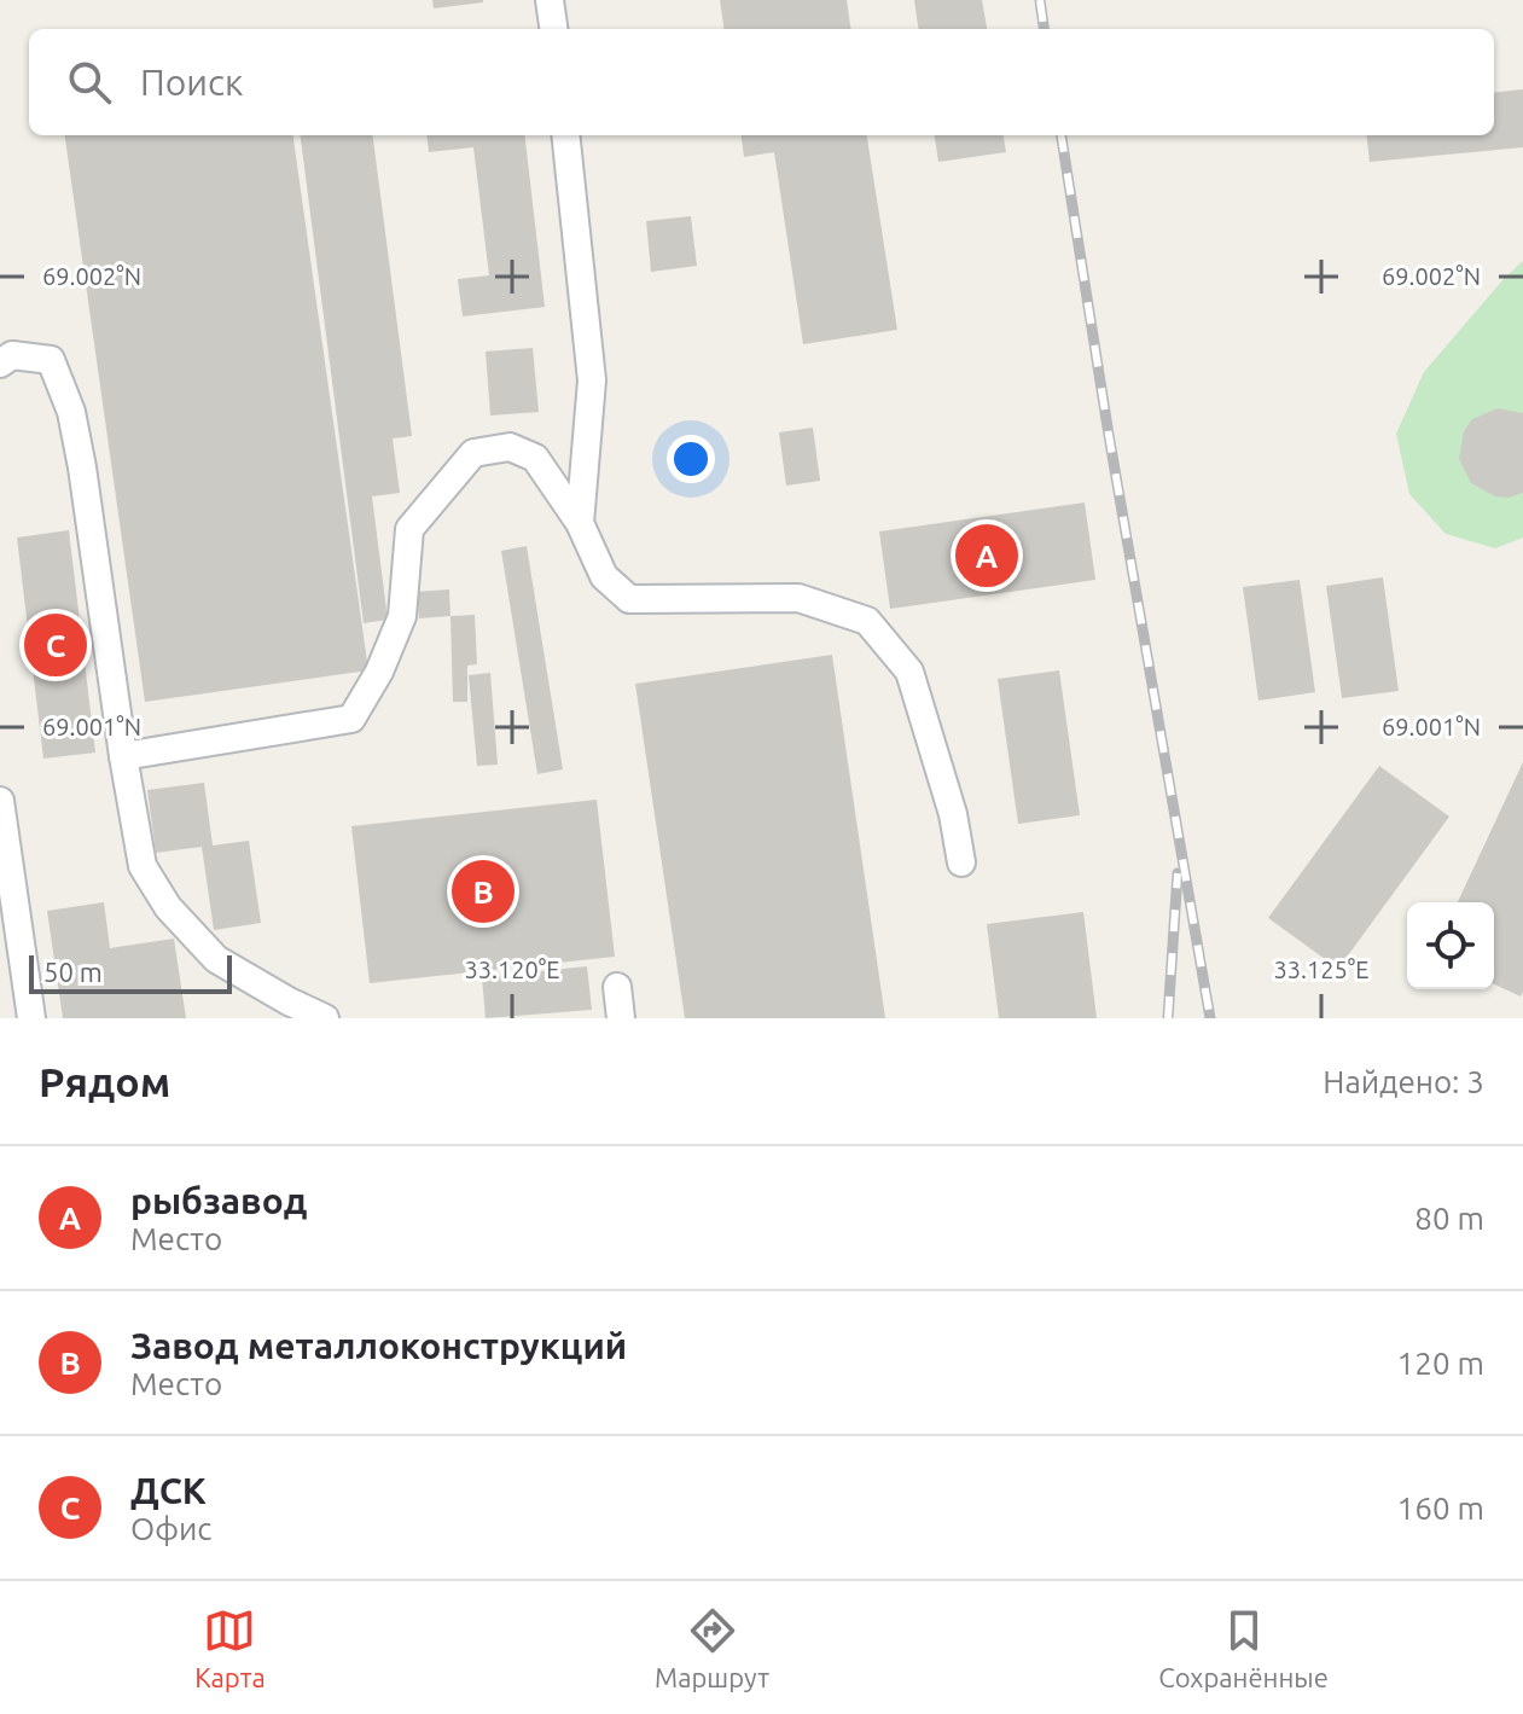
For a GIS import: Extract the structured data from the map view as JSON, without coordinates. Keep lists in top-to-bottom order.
{
  "scale_bar": "50 m",
  "page": {
    "search": "Поиск",
    "pins": ["A", "C", "B"],
    "scale": "50 m",
    "heading": ["Рядом", "Найдено: 3"],
    "list": [
      {
        "mark": "A",
        "name": "рыбзавод",
        "note": "Место",
        "value": "80 m"
      },
      {
        "mark": "B",
        "name": "Завод металлоконструкций",
        "note": "Место",
        "value": "120 m"
      },
      {
        "mark": "C",
        "name": "ДСК",
        "note": "Офис",
        "value": "160 m"
      }
    ],
    "nav": ["Карта", "Маршрут", "Сохранённые"]
  },
  "coordinates": [
    "69.002°N",
    "69.001°N",
    "33.120°E",
    "33.125°E"
  ]
}
